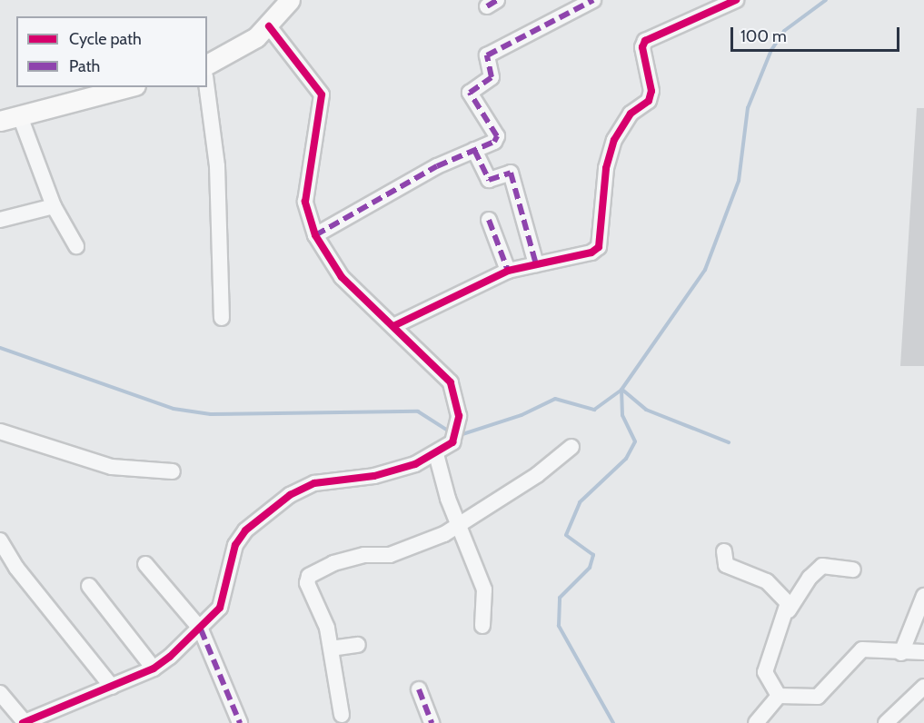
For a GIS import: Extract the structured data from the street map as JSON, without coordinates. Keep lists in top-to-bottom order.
{
  "legend": ["Cycle path", "Path"],
  "scale_bar": "100 m"
}
